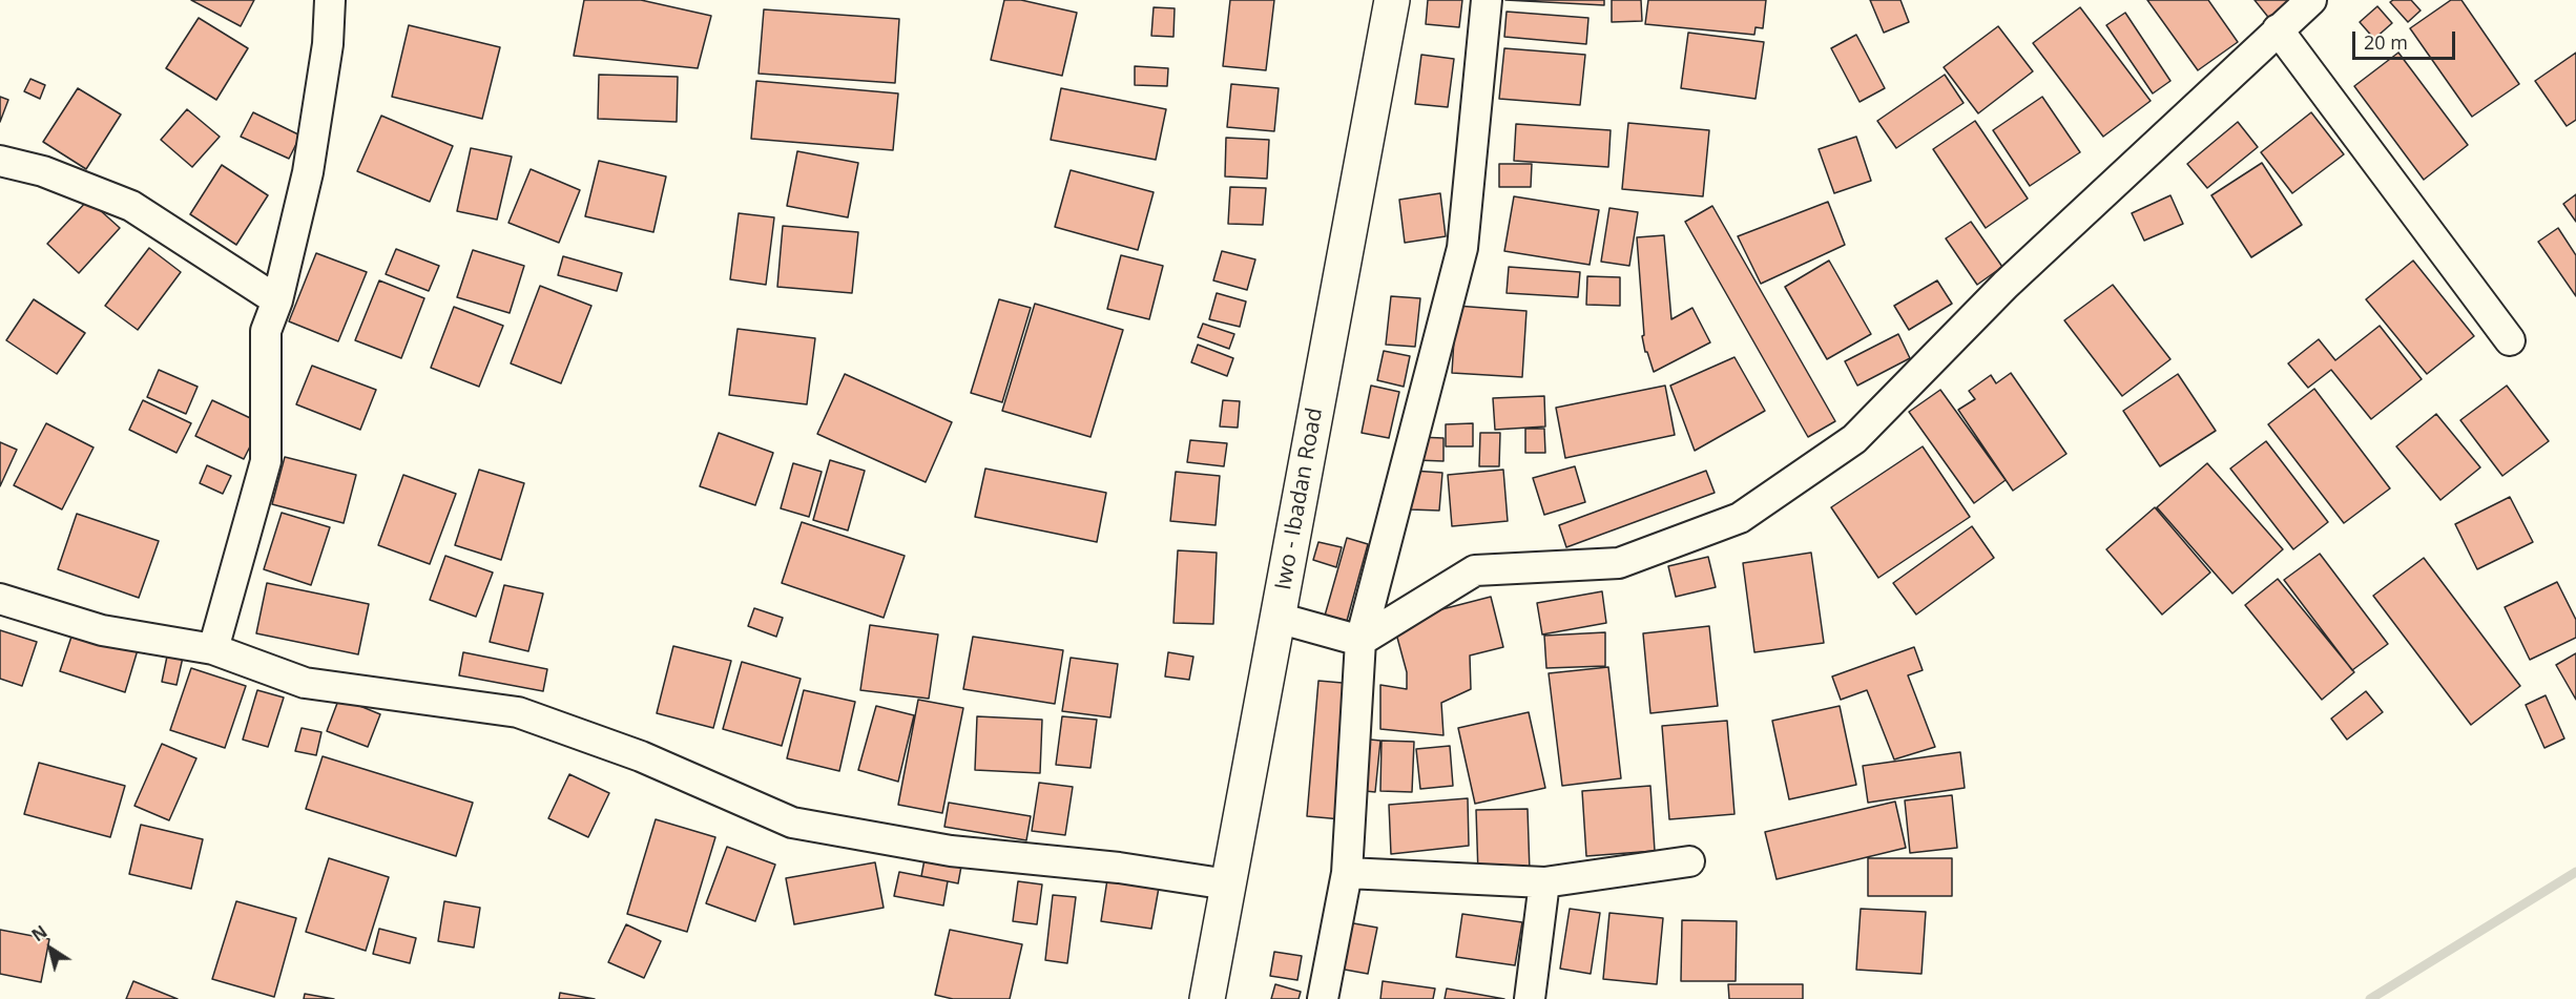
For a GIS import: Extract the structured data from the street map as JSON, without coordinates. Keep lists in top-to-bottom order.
{
  "streets": {
    "main road": ["Iwo - Ibadan Road"]
  },
  "scale_bar": "20 m",
  "north": "top left"
}
